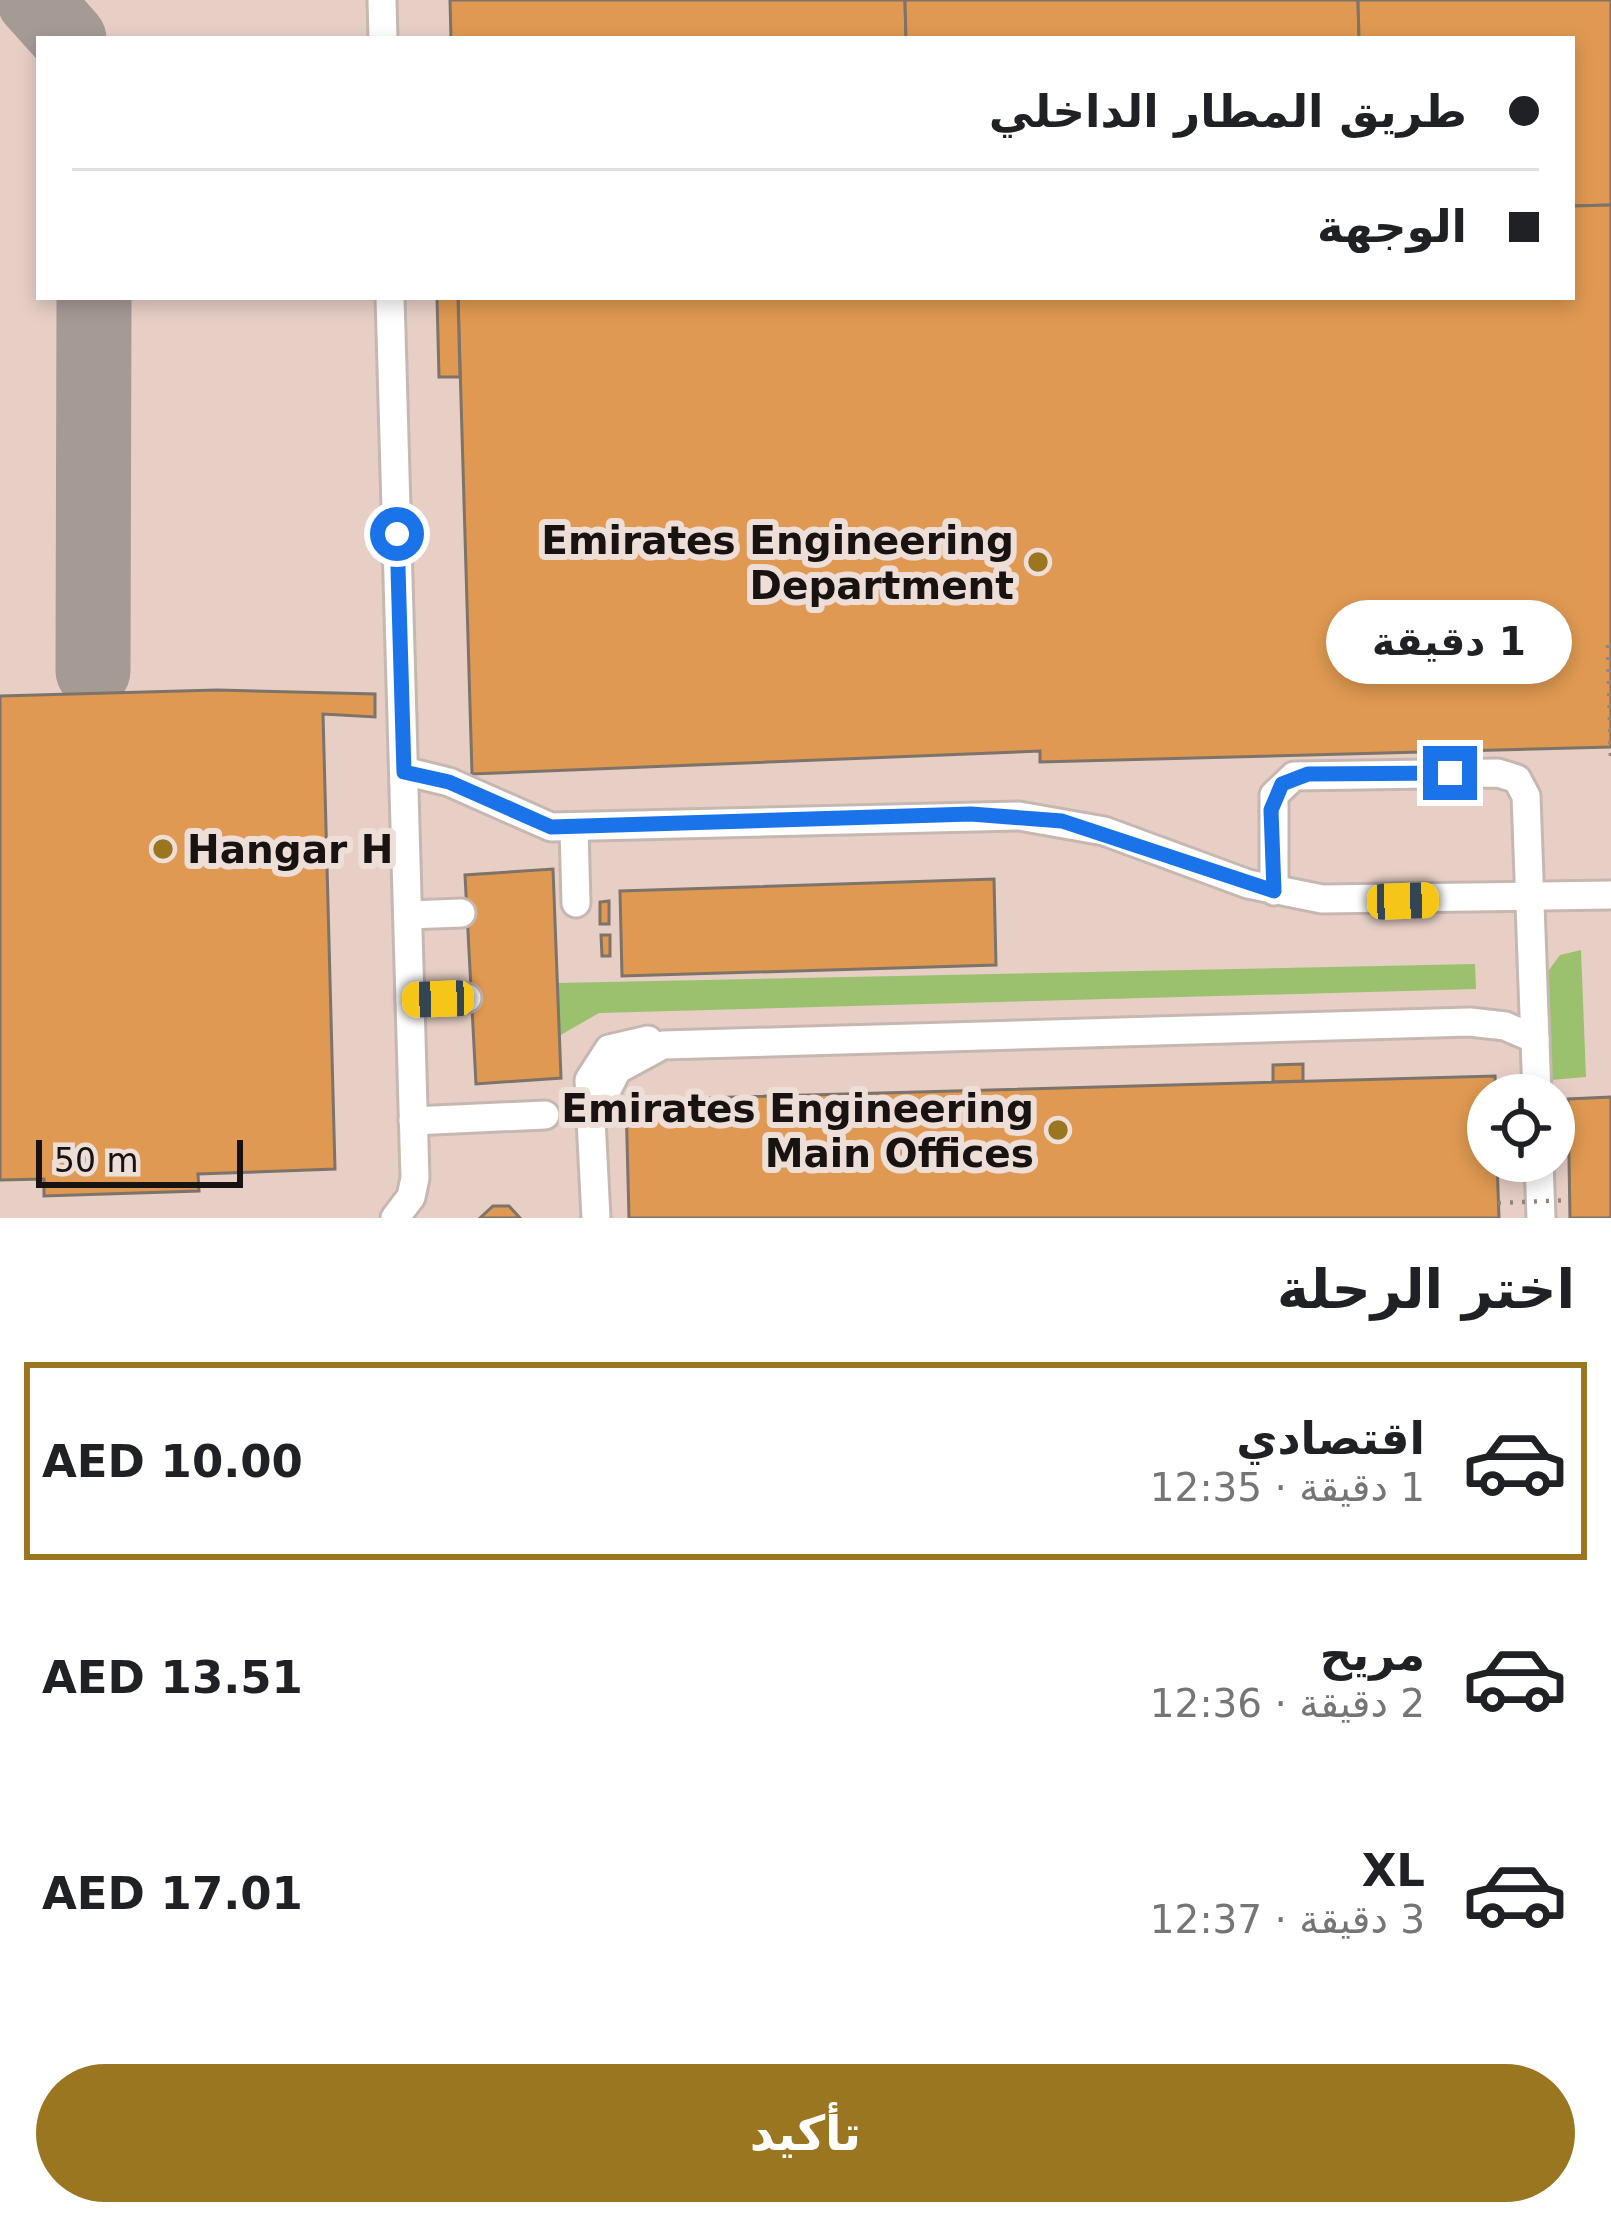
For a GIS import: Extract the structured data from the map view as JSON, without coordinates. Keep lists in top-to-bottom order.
{
  "places": ["Emirates Engineering Department", "Hangar H", "Emirates Engineering Main Offices"],
  "scale_bar": "50 m",
  "page": {
    "banner": ["طريق المطار الداخلي", "الوجهة"],
    "bubble": "1 دقيقة",
    "scale": "50 m",
    "heading": "اختر الرحلة",
    "list": [
      {
        "name": "اقتصادي",
        "note": "1 دقيقة · 12:35",
        "value": "AED 10.00"
      },
      {
        "name": "مريح",
        "note": "2 دقيقة · 12:36",
        "value": "AED 13.51"
      },
      {
        "name": "XL",
        "note": "3 دقيقة · 12:37",
        "value": "AED 17.01"
      }
    ],
    "buttons": "تأكيد"
  }
}
